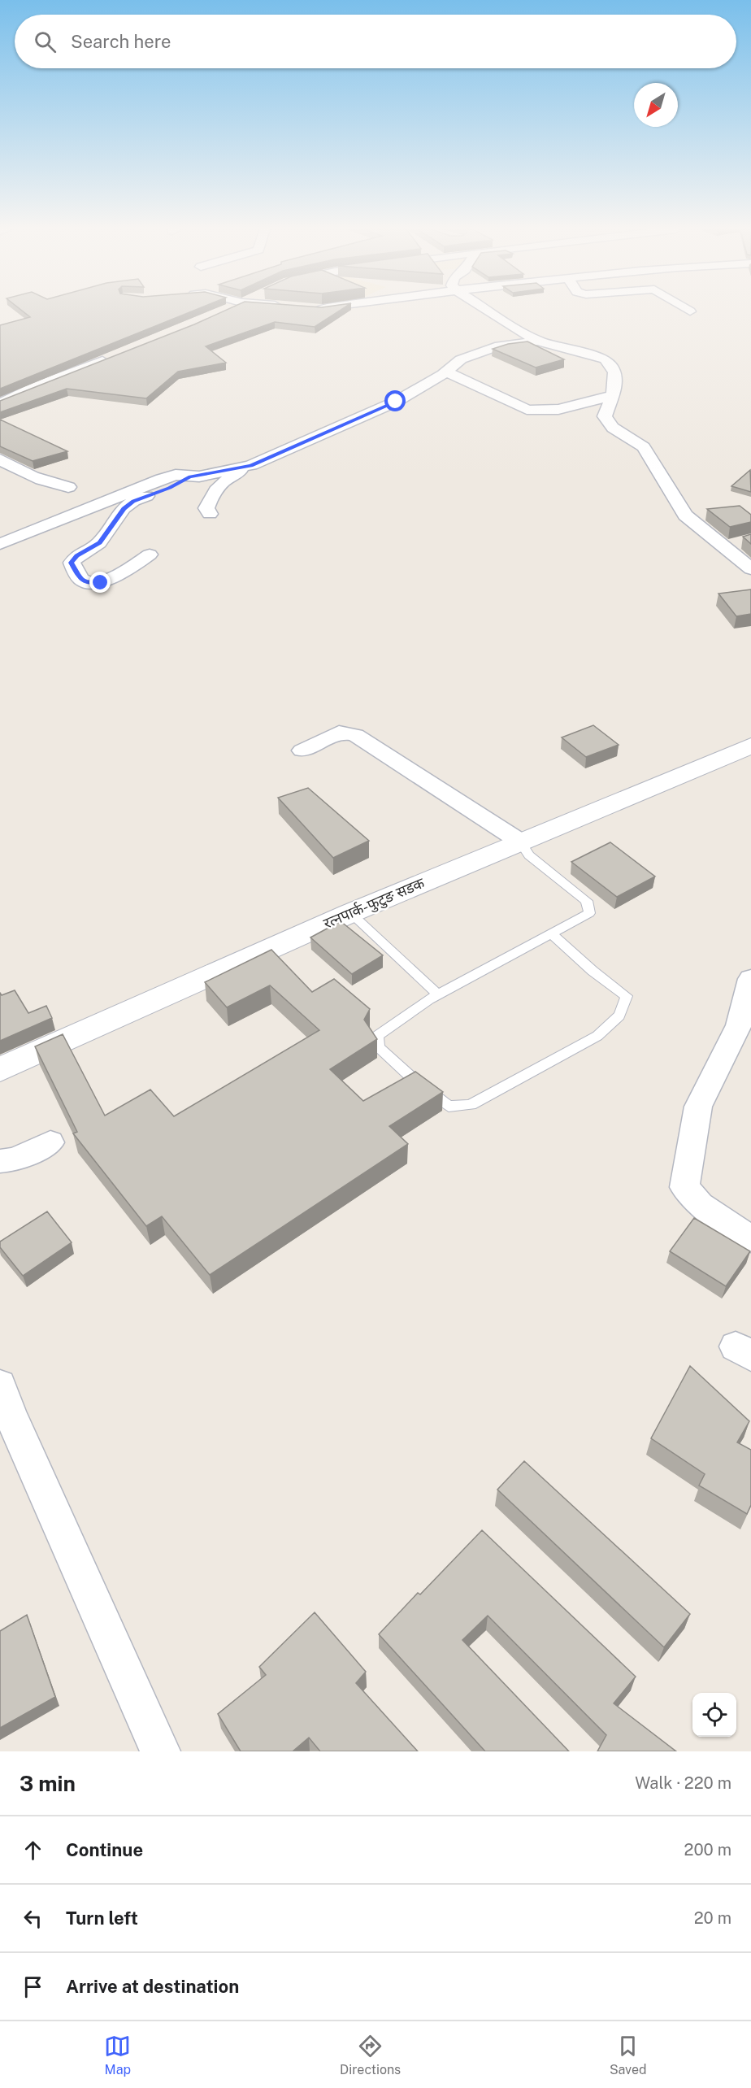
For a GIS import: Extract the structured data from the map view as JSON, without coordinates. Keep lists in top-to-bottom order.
{
  "streets": {
    "street": ["रत्नपार्क-फुटुङ सडक"]
  },
  "north": "bottom left",
  "page": {
    "search": "Search here",
    "heading": ["3 min", "Walk · 220 m"],
    "list": [
      ["Continue", "200 m"],
      ["Turn left", "20 m"],
      "Arrive at destination"
    ],
    "nav": ["Map", "Directions", "Saved"]
  }
}
